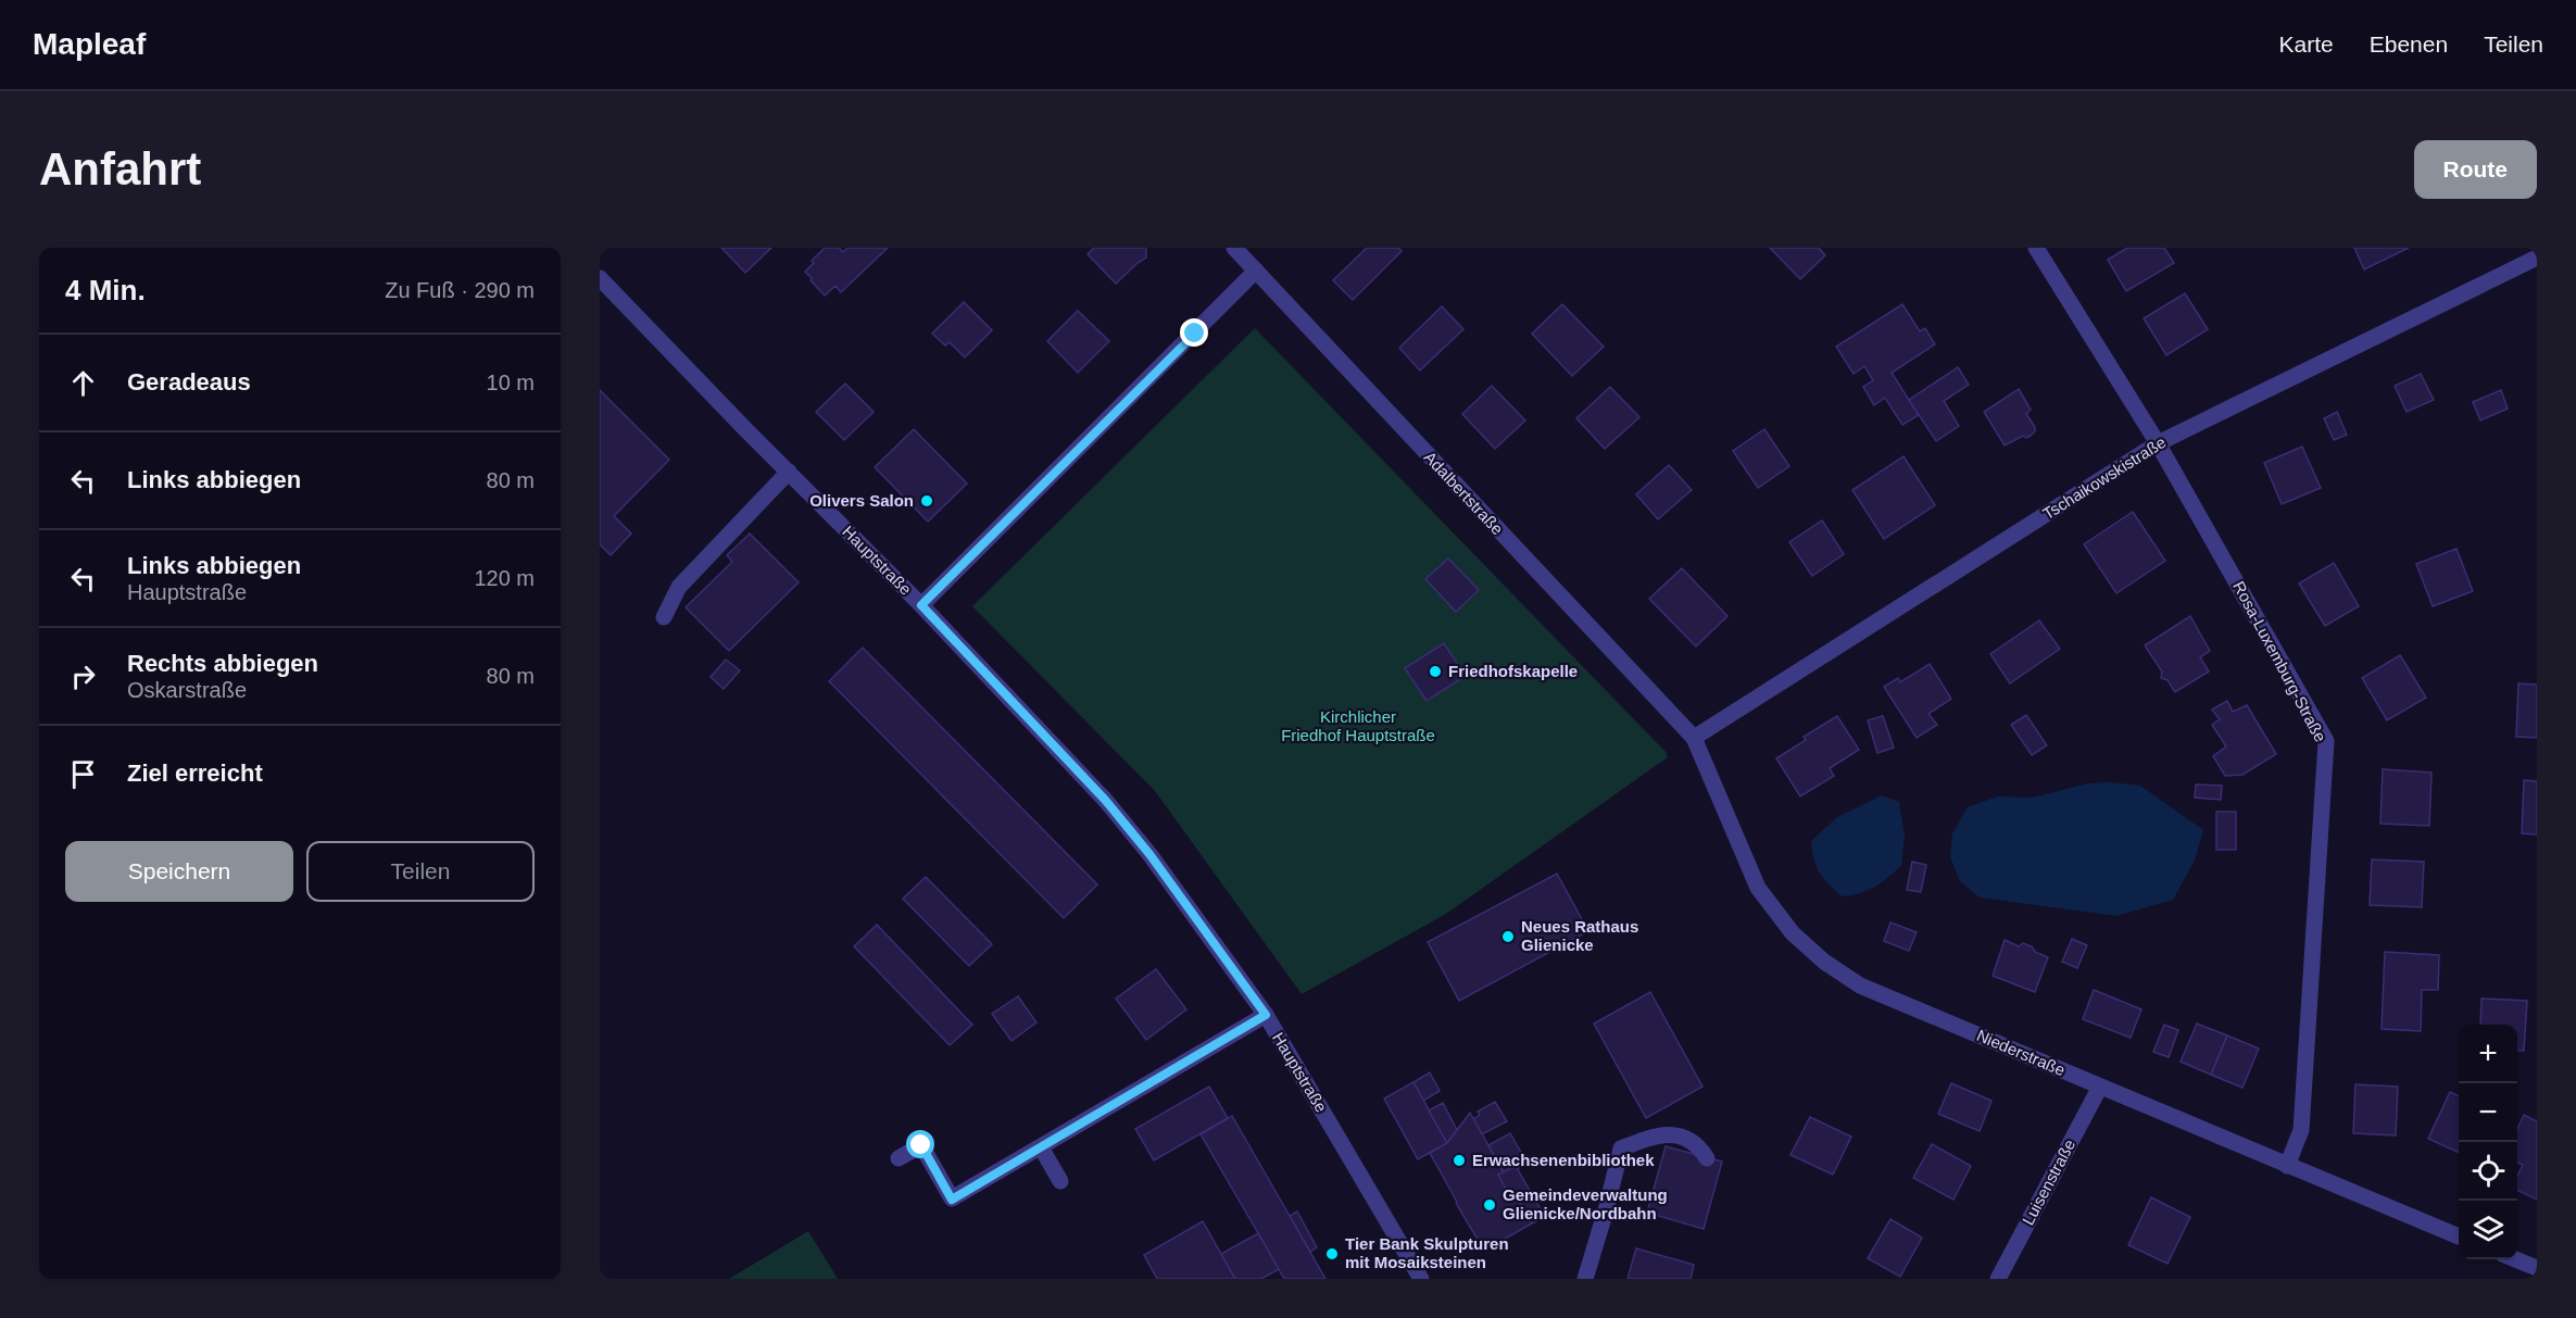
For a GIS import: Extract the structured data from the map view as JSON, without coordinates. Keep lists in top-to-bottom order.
{
  "streets": {
    "street": [
      "Tschaikowskistraße",
      "Adalbertstraße",
      "Hauptstraße",
      "Rosa-Luxemburg-Straße",
      "Niederstraße",
      "Luisenstraße"
    ]
  },
  "crossings": [
    ["Tschaikowskistraße", "Adalbertstraße"],
    ["Tschaikowskistraße", "Rosa-Luxemburg-Straße"],
    ["Tschaikowskistraße", "Niederstraße"],
    ["Adalbertstraße", "Niederstraße"],
    ["Rosa-Luxemburg-Straße", "Niederstraße"],
    ["Niederstraße", "Luisenstraße"]
  ],
  "parks": ["Kirchlicher Friedhof Hauptstraße"],
  "places": [
    "Olivers Salon",
    "Friedhofskapelle",
    "Neues Rathaus Glienicke",
    "Erwachsenenbibliothek",
    "Gemeindeverwaltung Glienicke/Nordbahn",
    "Tier Bank Skulpturen mit Mosaiksteinen"
  ],
  "page": {
    "header": "Mapleaf",
    "nav": ["Karte", "Ebenen", "Teilen"],
    "buttons": [
      "Route",
      ["Speichern", "Teilen"]
    ],
    "title": "Anfahrt",
    "heading": ["4 Min.", "Zu Fuß · 290 m"],
    "list": [
      ["Geradeaus", "10 m"],
      ["Links abbiegen", "80 m"],
      ["Links abbiegen", "Hauptstraße", "120 m"],
      ["Rechts abbiegen", "Oskarstraße", "80 m"],
      "Ziel erreicht"
    ],
    "map_buttons": ["+", "−"]
  }
}
